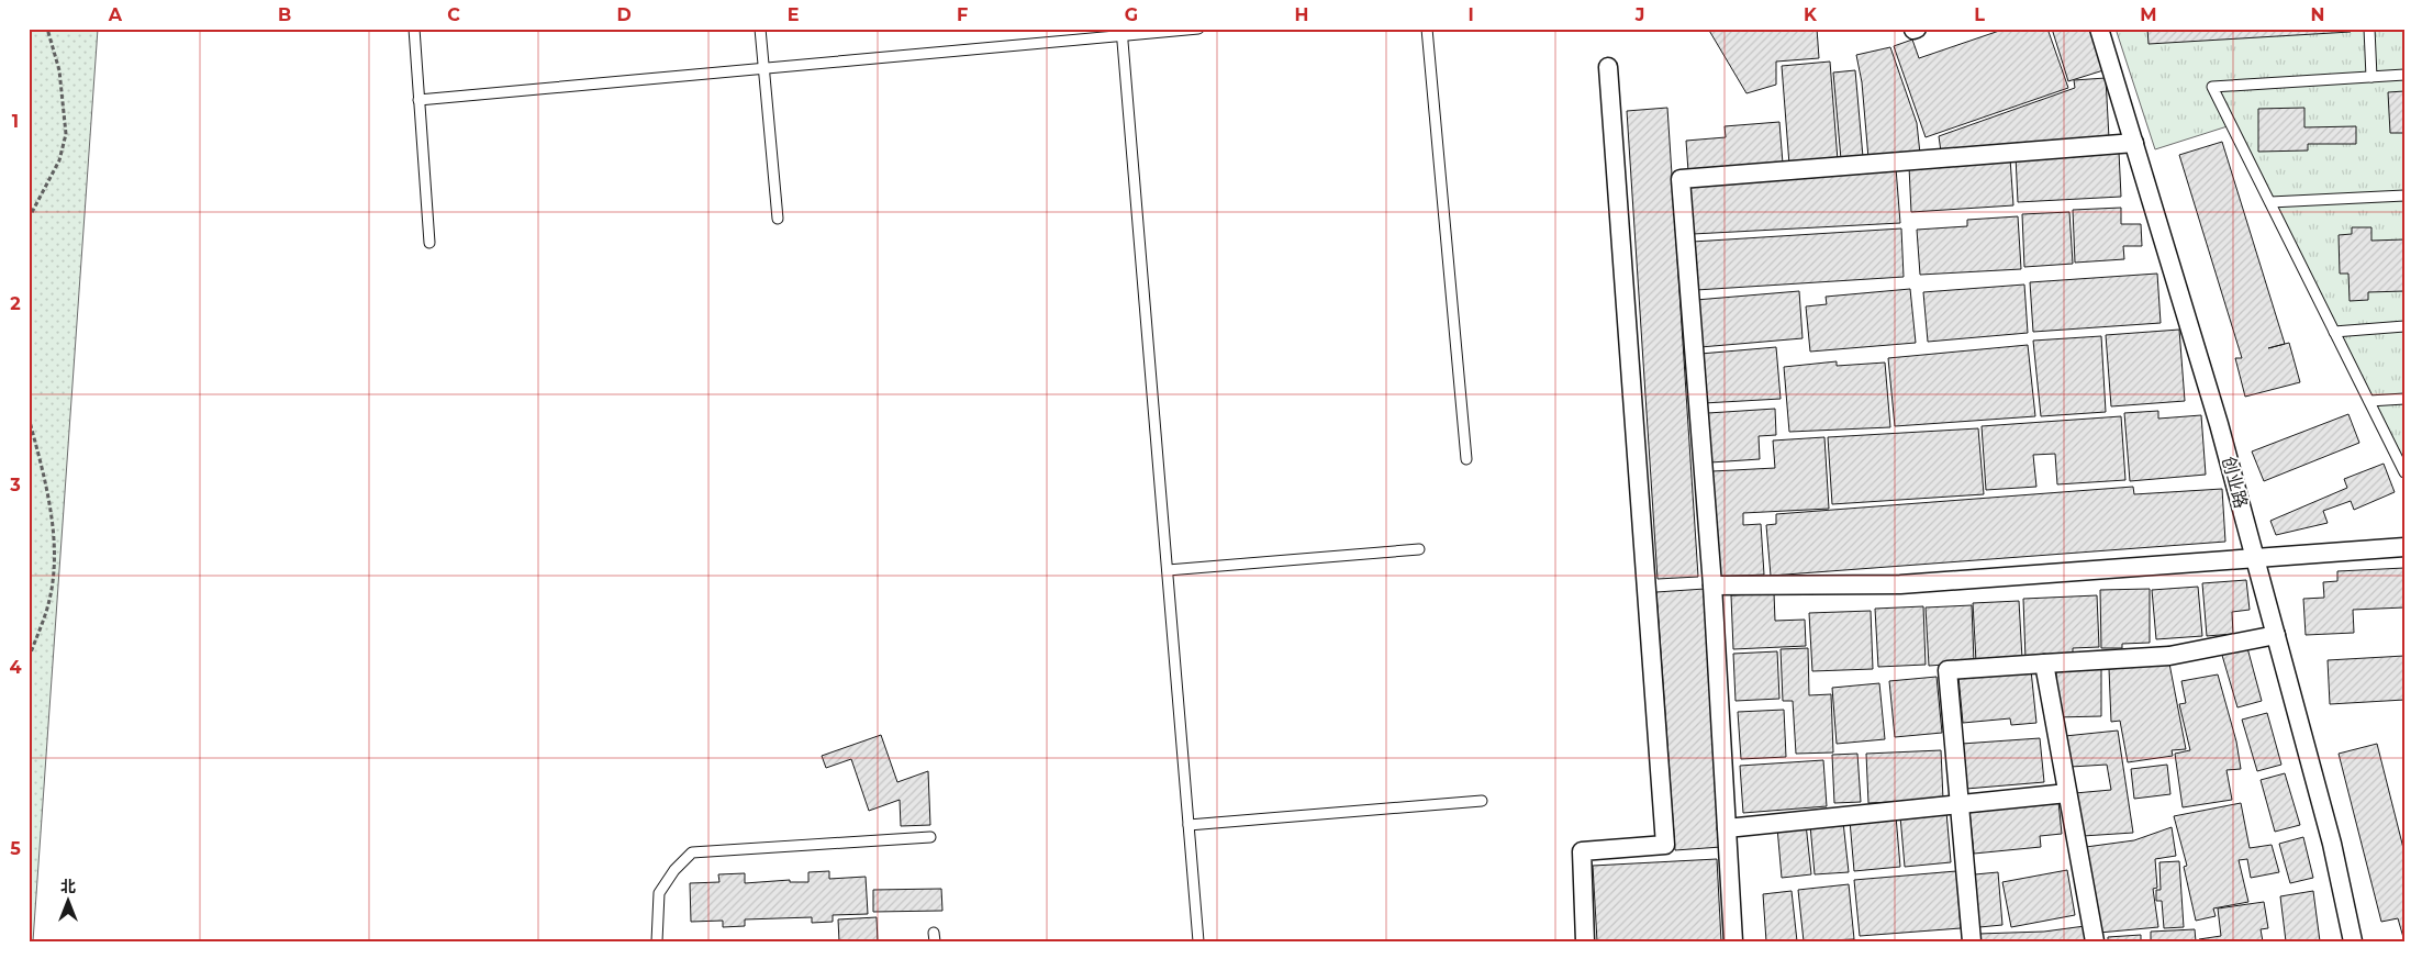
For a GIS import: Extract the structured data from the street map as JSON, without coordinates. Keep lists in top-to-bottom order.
{
  "streets": {
    "street": ["创业路"]
  },
  "north": "top",
  "grid": {
    "columns": [
      "A",
      "B",
      "C",
      "D",
      "E",
      "F",
      "G",
      "H",
      "I",
      "J",
      "K",
      "L",
      "M",
      "N"
    ],
    "rows": [
      "1",
      "2",
      "3",
      "4",
      "5"
    ]
  }
}
